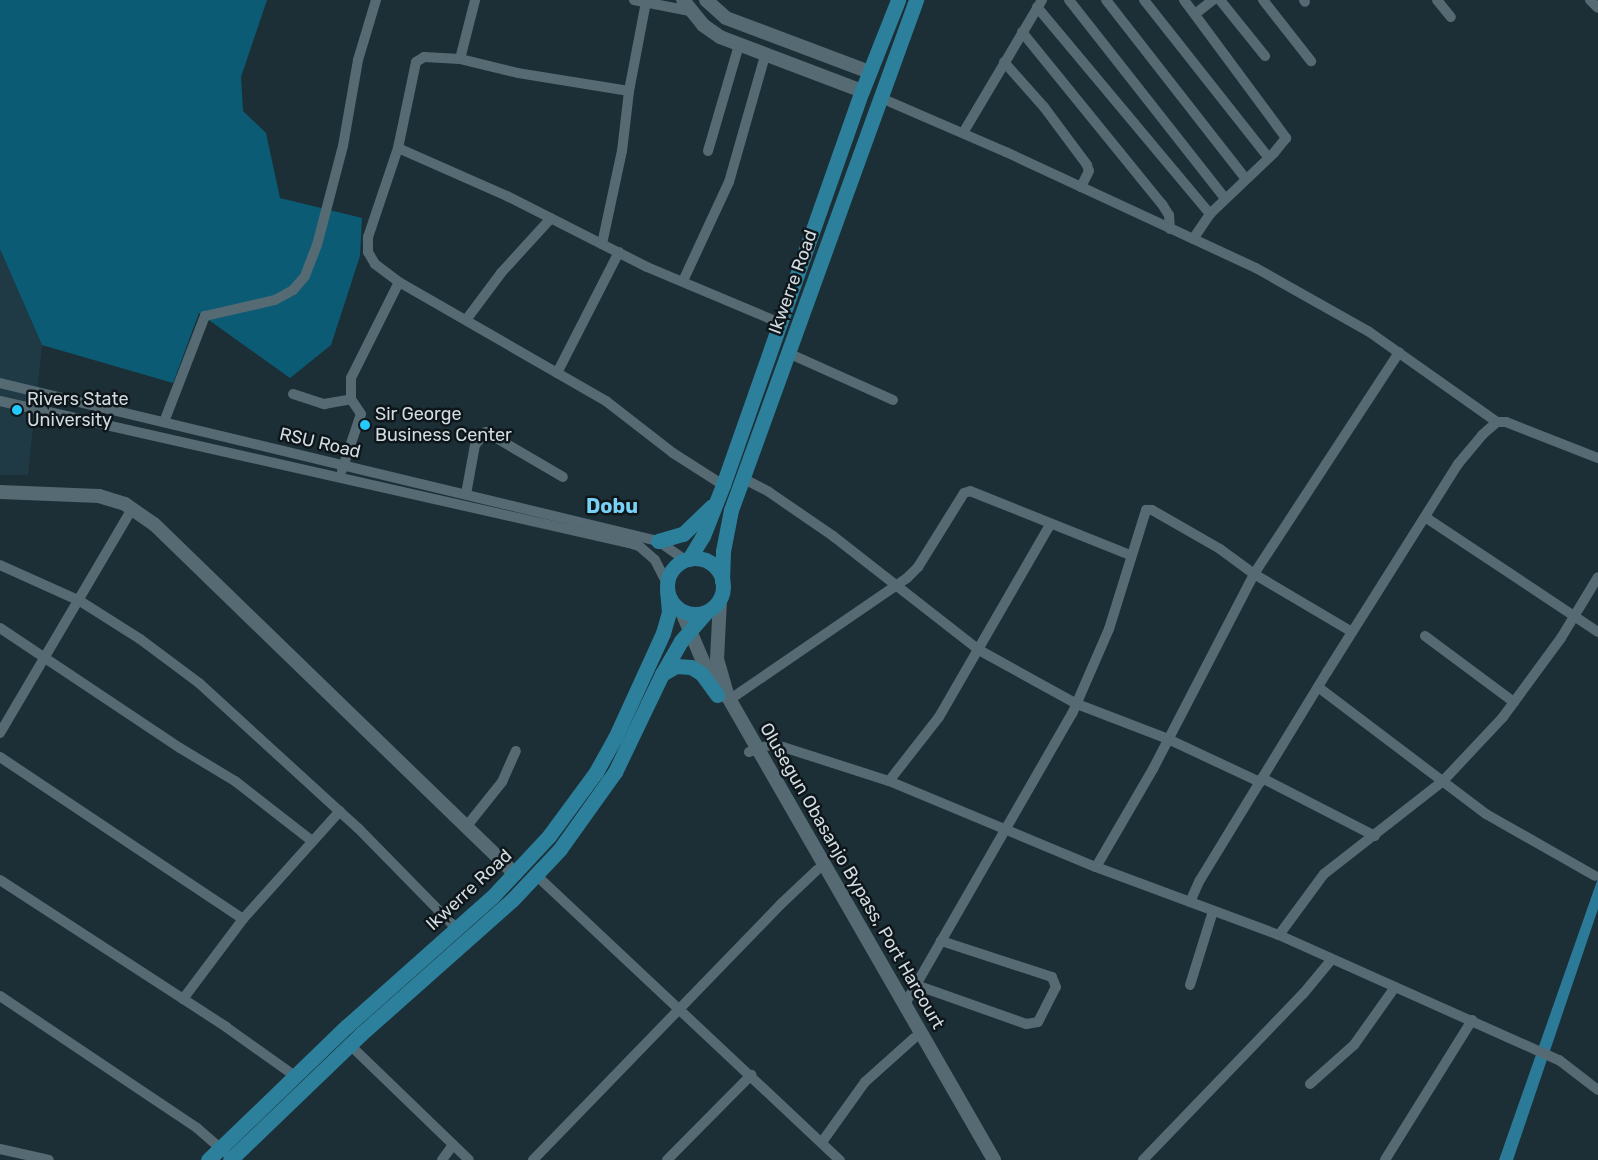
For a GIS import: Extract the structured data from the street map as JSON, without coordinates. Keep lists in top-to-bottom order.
{
  "streets": {
    "main road": ["Ikwerre Road"],
    "street": ["RSU Road", "Olusegun Obasanjo Bypass, Port Harcourt"]
  },
  "crossings": [
    ["Ikwerre Road", "RSU Road"],
    ["Ikwerre Road", "Olusegun Obasanjo Bypass, Port Harcourt"],
    ["RSU Road", "Olusegun Obasanjo Bypass, Port Harcourt"]
  ],
  "districts": ["Dobu"],
  "places": ["Rivers State University", "Sir George Business Center"]
}
